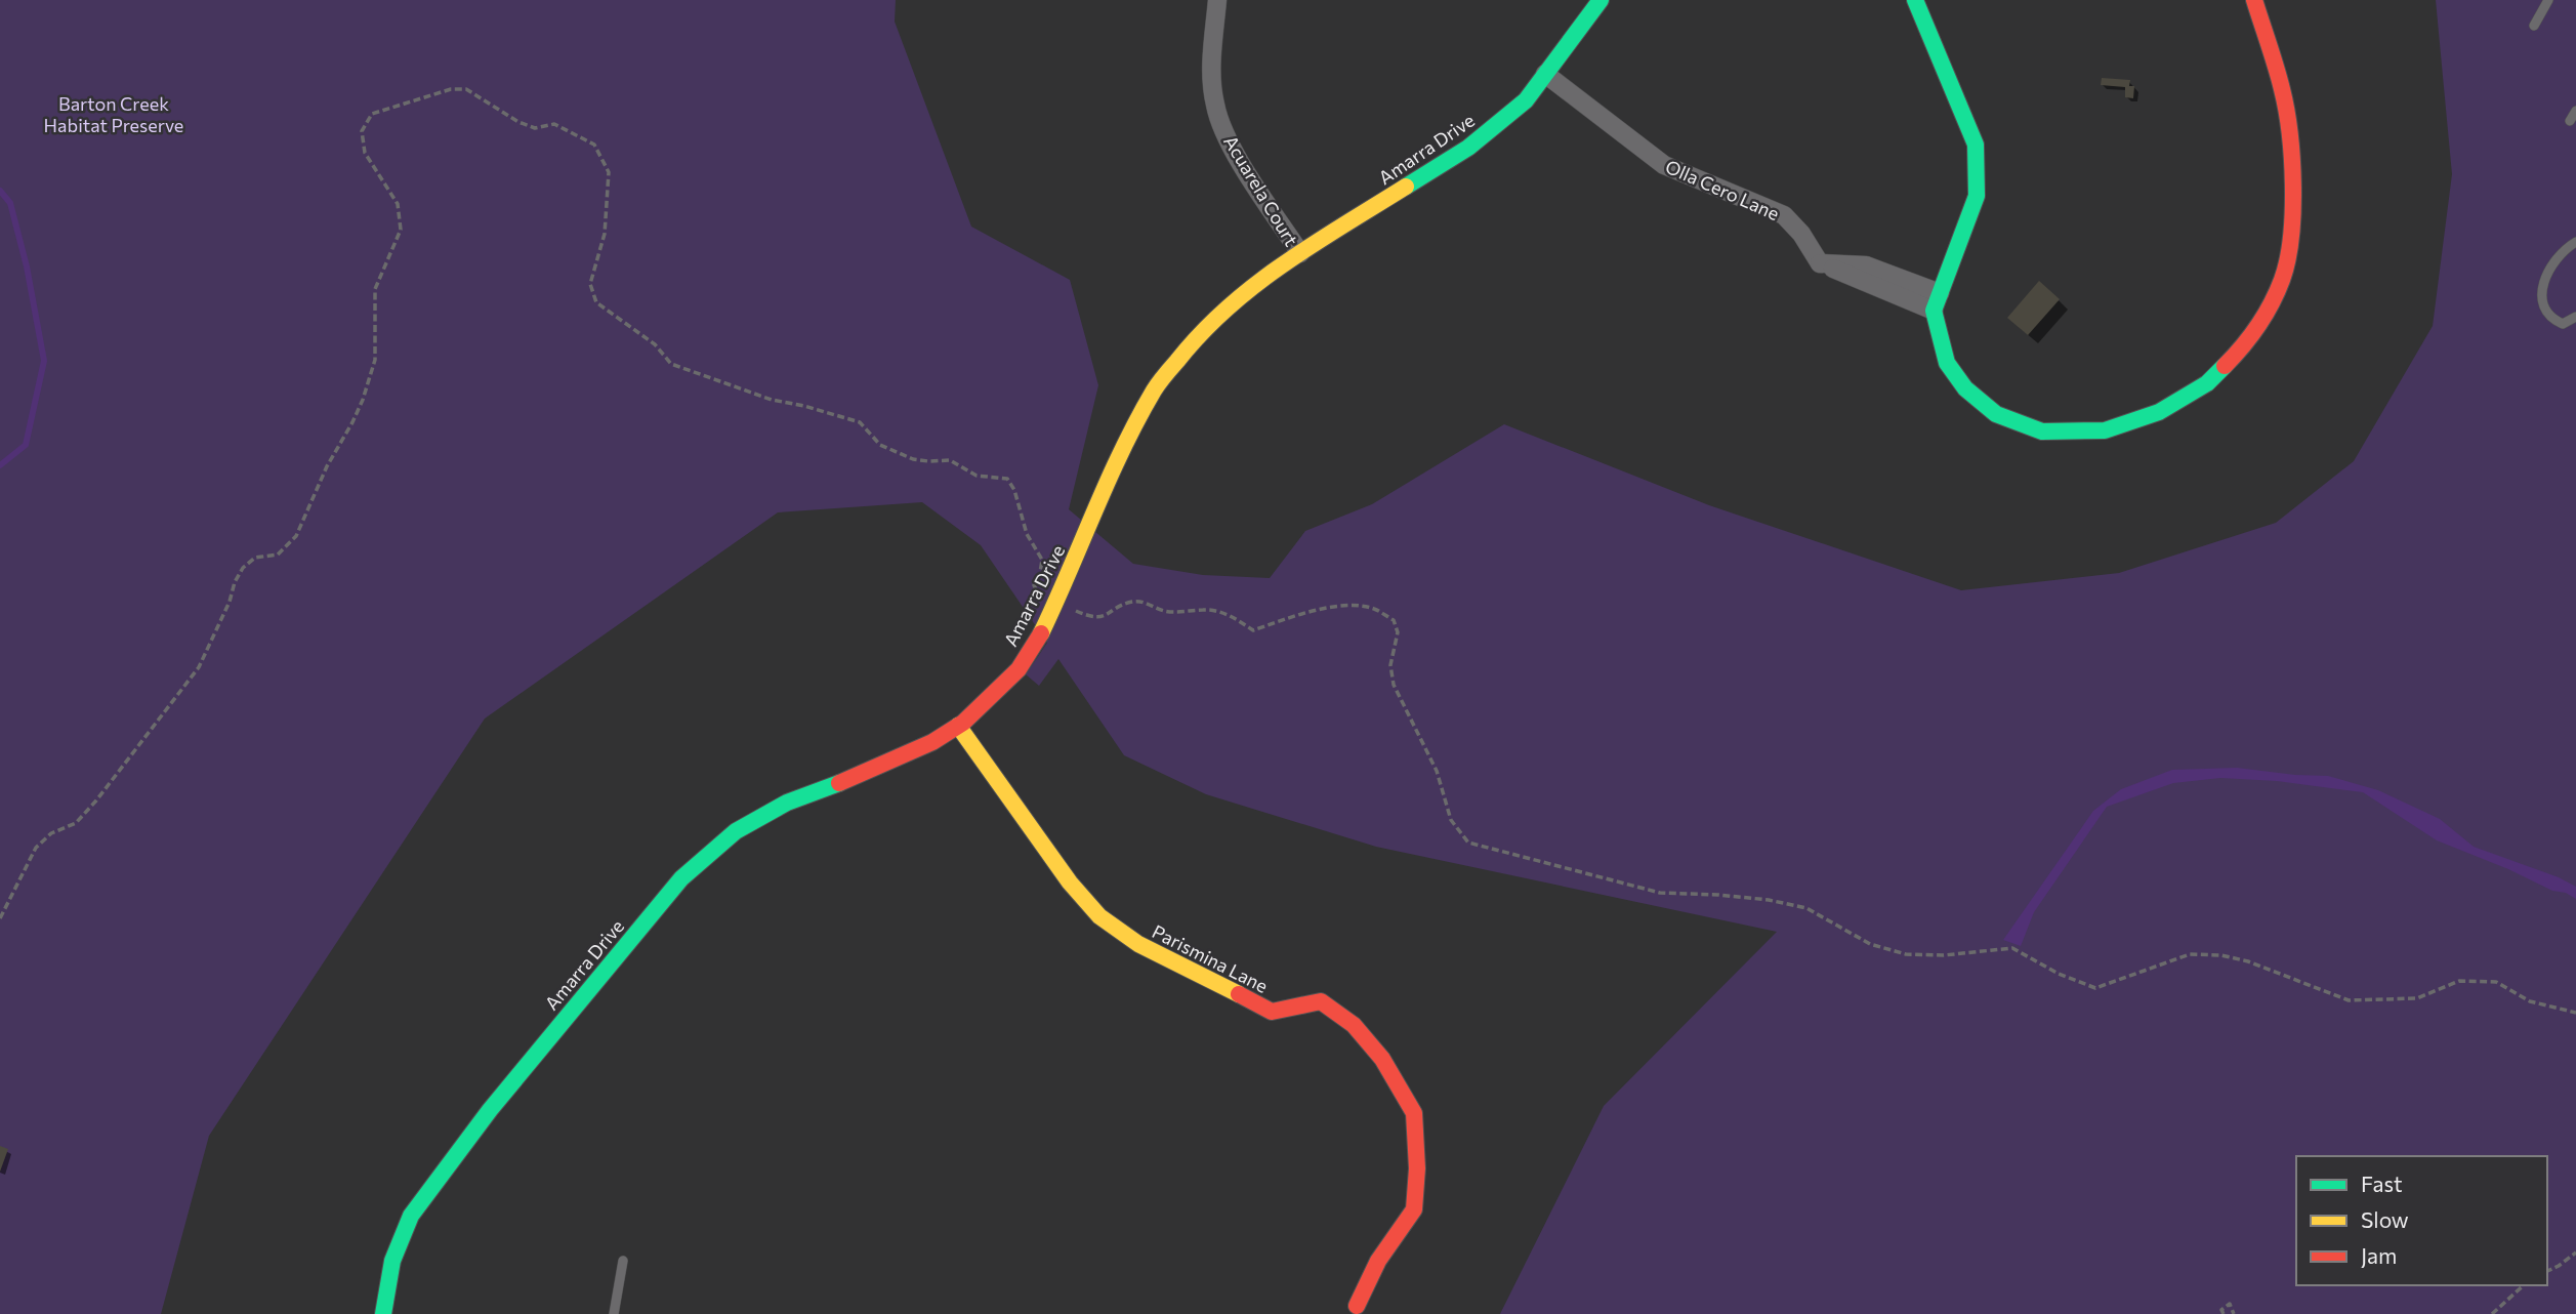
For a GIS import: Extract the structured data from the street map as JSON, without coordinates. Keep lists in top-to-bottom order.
{
  "streets": {
    "street": [
      "Amarra Drive",
      "Olla Cero Lane",
      "Acuarela Court",
      "Parismina Lane"
    ]
  },
  "crossings": [
    ["Amarra Drive", "Olla Cero Lane"],
    ["Amarra Drive", "Acuarela Court"],
    ["Amarra Drive", "Parismina Lane"]
  ],
  "parks": ["Barton Creek Habitat Preserve"],
  "legend": ["Fast", "Slow", "Jam"]
}
